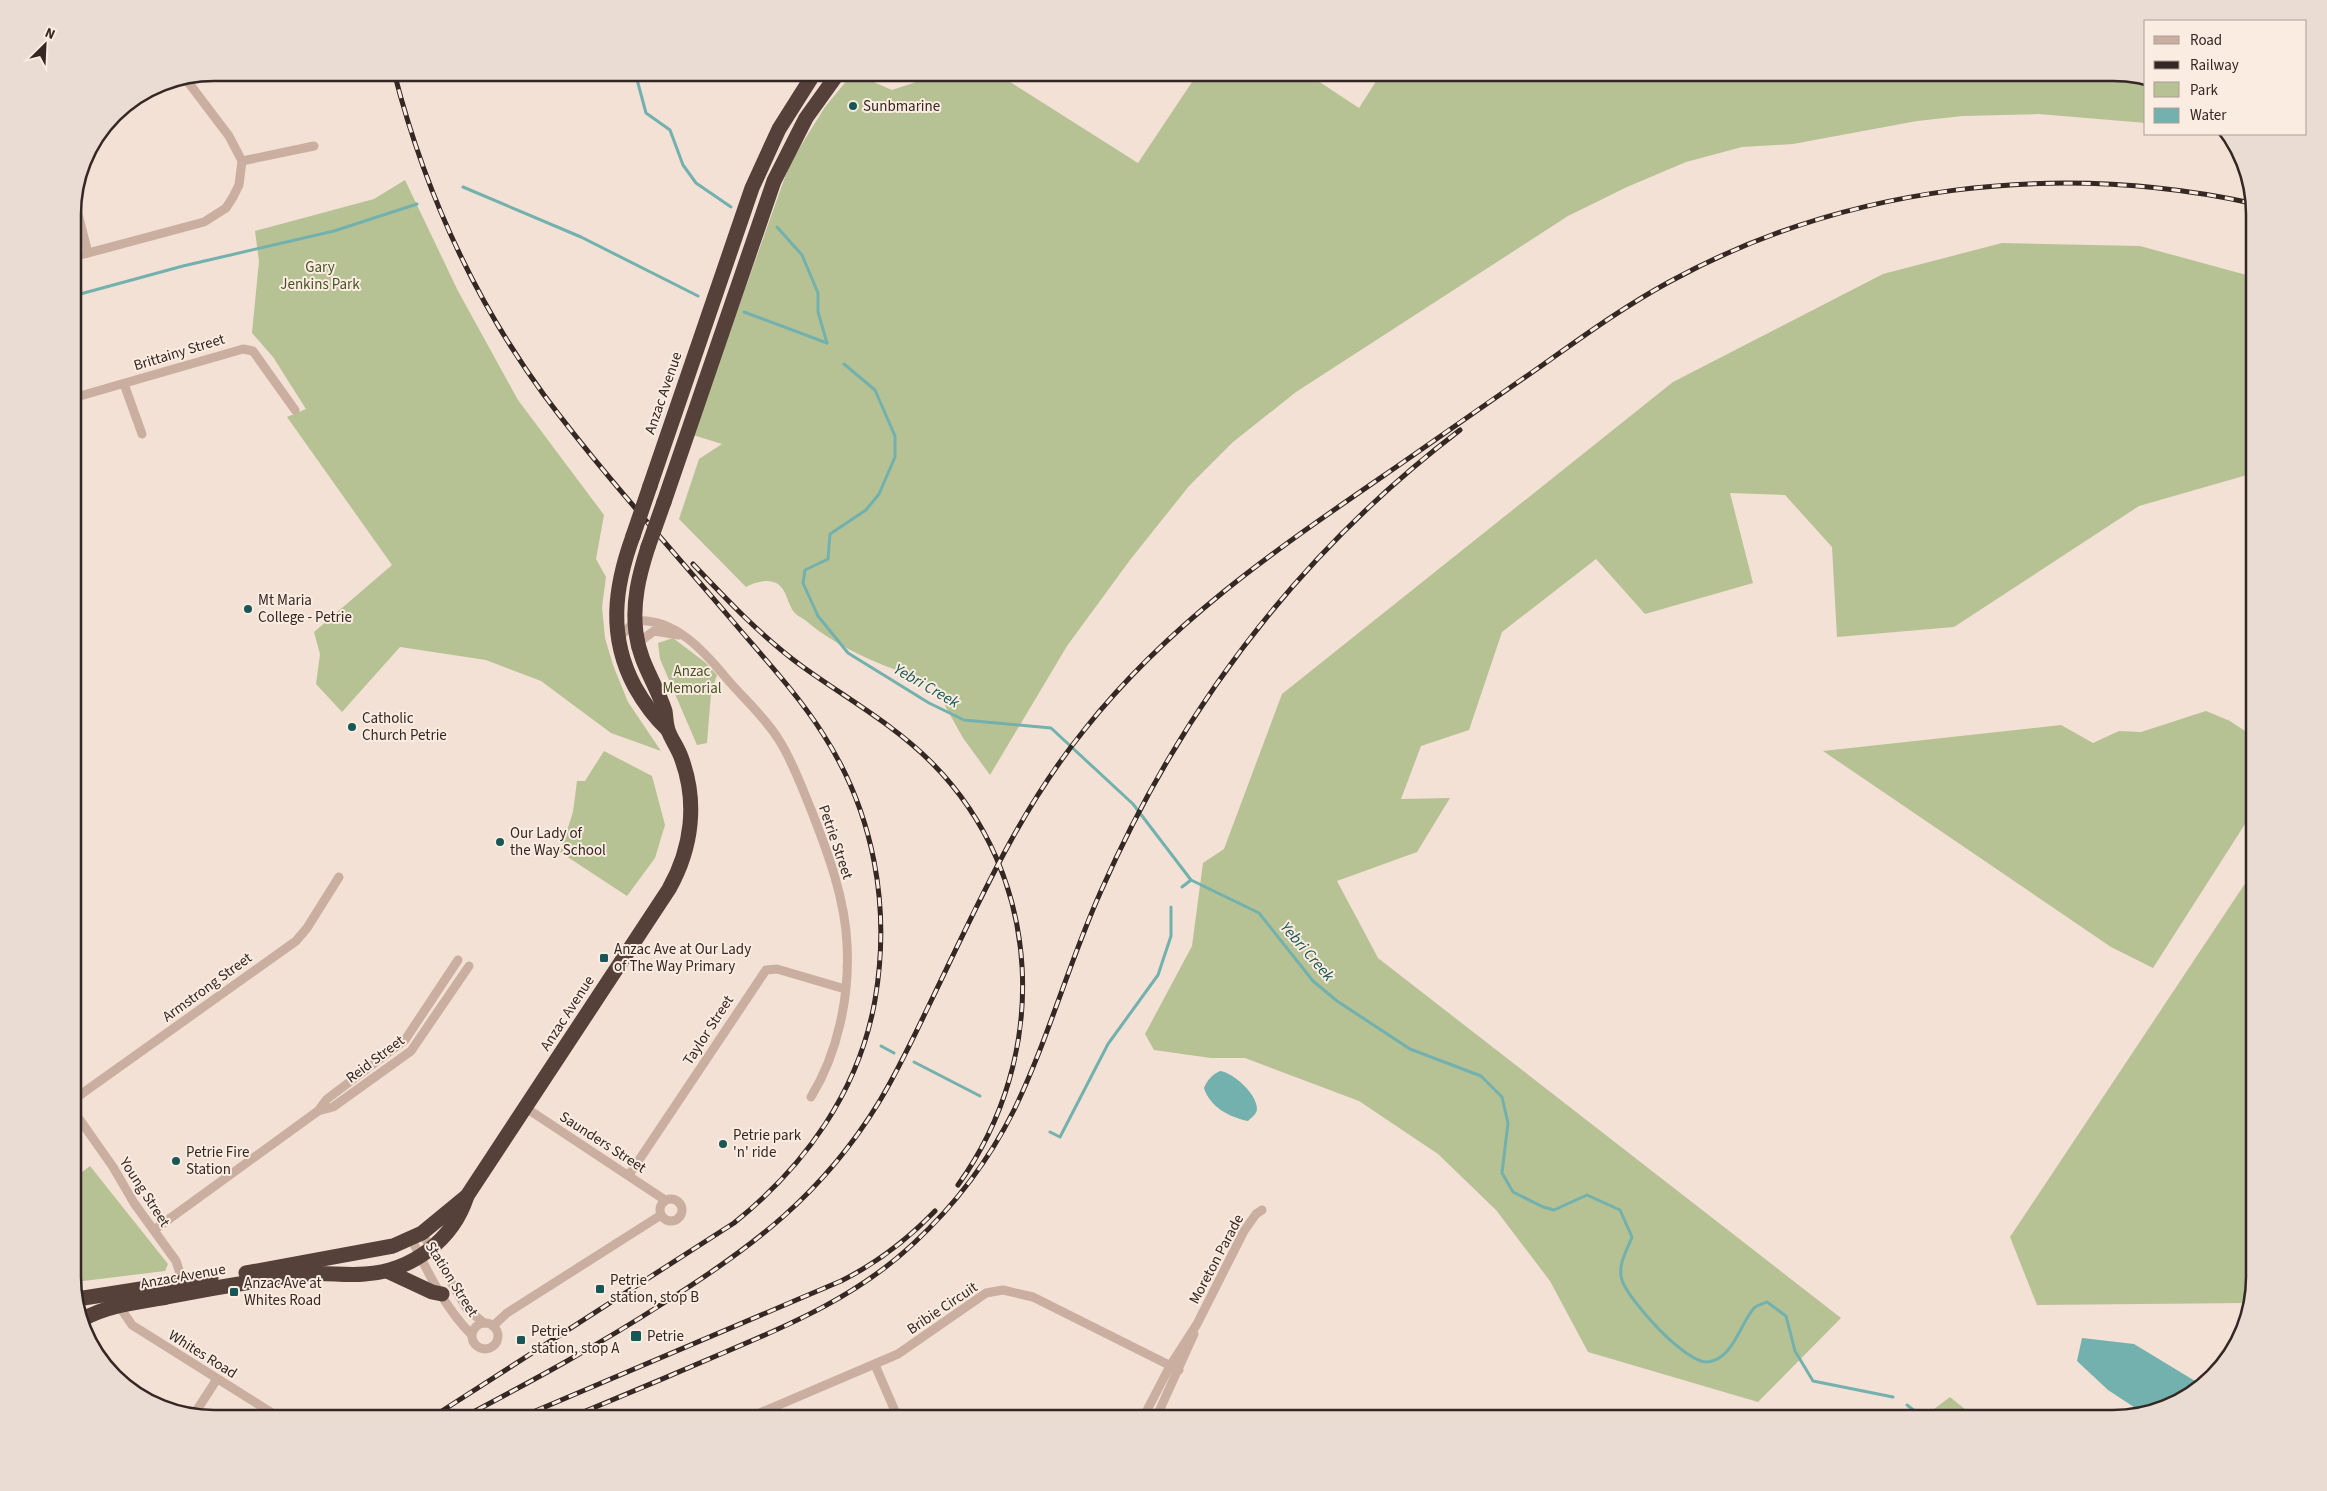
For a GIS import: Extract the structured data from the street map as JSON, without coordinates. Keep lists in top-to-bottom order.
{
  "streets": {
    "highway": ["Anzac Avenue"],
    "street": [
      "Brittainy Street",
      "Petrie Street",
      "Armstrong Street",
      "Taylor Street",
      "Reid Street",
      "Saunders Street",
      "Young Street",
      "Moreton Parade",
      "Station Street",
      "Bribie Circuit",
      "Whites Road"
    ]
  },
  "crossings": [
    ["Anzac Avenue", "Petrie Street"],
    ["Anzac Avenue", "Saunders Street"],
    ["Anzac Avenue", "Young Street"],
    ["Anzac Avenue", "Station Street"],
    ["Anzac Avenue", "Whites Road"],
    ["Petrie Street", "Taylor Street"],
    ["Taylor Street", "Saunders Street"],
    ["Reid Street", "Young Street"],
    ["Moreton Parade", "Bribie Circuit"]
  ],
  "water": ["Yebri Creek"],
  "parks": ["Gary Jenkins Park", "Anzac Memorial"],
  "places": {
    "other": [
      "Sunbmarine",
      "Mt Maria College - Petrie",
      "Catholic Church Petrie",
      "Our Lady of the Way School",
      "Petrie park 'n' ride",
      "Petrie Fire Station"
    ],
    "transit": [
      "Anzac Ave at Our Lady of The Way Primary",
      "Petrie station, stop B",
      "Anzac Ave at Whites Road",
      "Petrie",
      "Petrie station, stop A"
    ]
  },
  "legend": [
    "Road",
    "Railway",
    "Park",
    "Water"
  ],
  "north": "top right"
}
